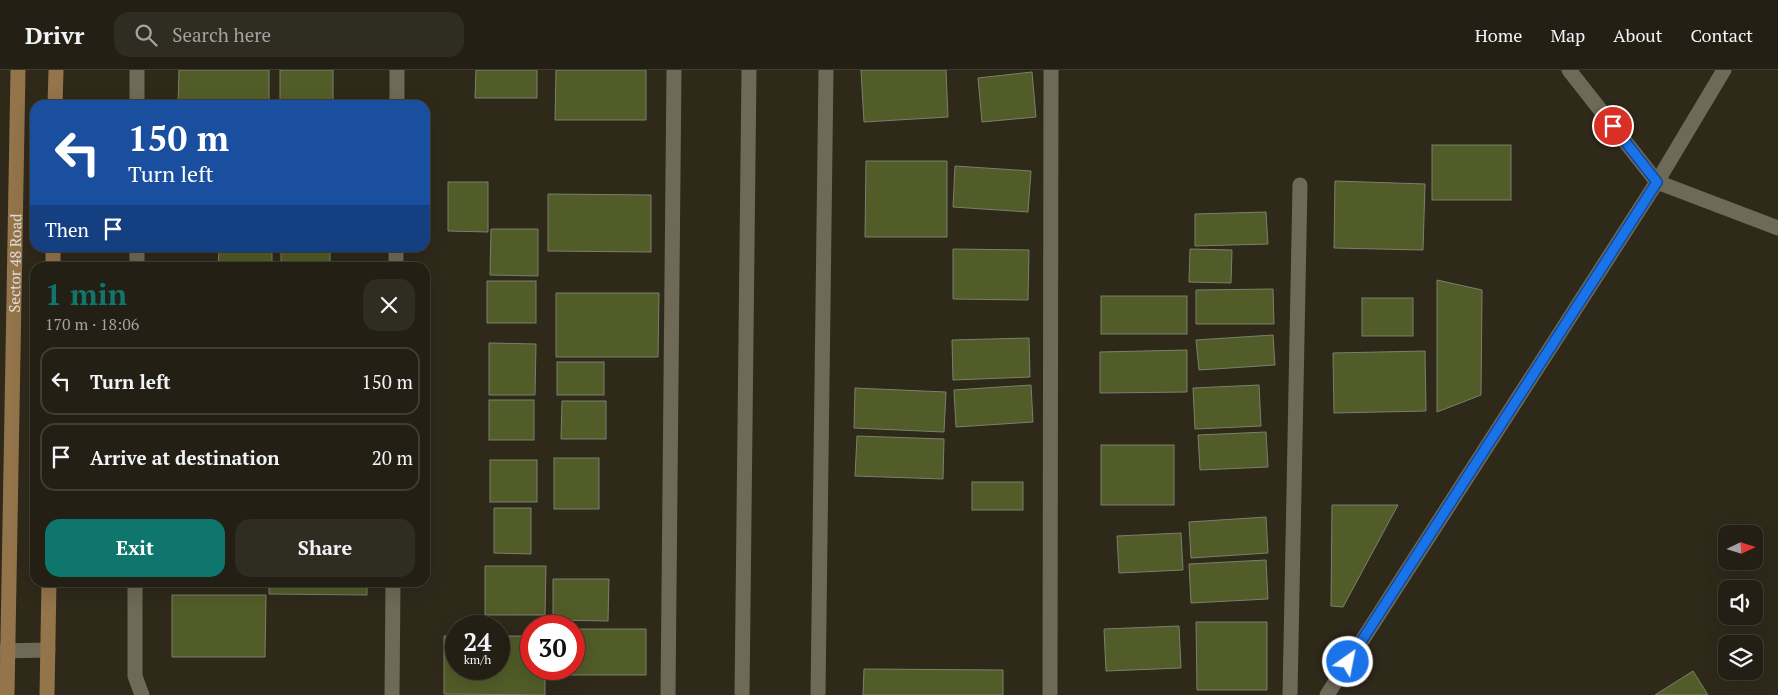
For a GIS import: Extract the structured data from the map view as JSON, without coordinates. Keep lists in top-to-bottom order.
{
  "streets": {
    "street": ["Sector 48 Road"]
  },
  "north": "right",
  "page": {
    "header": "Drivr",
    "search": "Search here",
    "nav": [
      "Home",
      "Map",
      "About",
      "Contact"
    ],
    "turn": ["150 m", "Turn left"],
    "then": "Then",
    "heading": ["1 min", "170 m · 18:06"],
    "list": [
      {
        "name": "Turn left",
        "value": "150 m"
      },
      {
        "name": "Arrive at destination",
        "value": "20 m"
      }
    ],
    "buttons": ["Exit", "Share"],
    "speed": "24 km/h",
    "limit": "30"
  }
}
